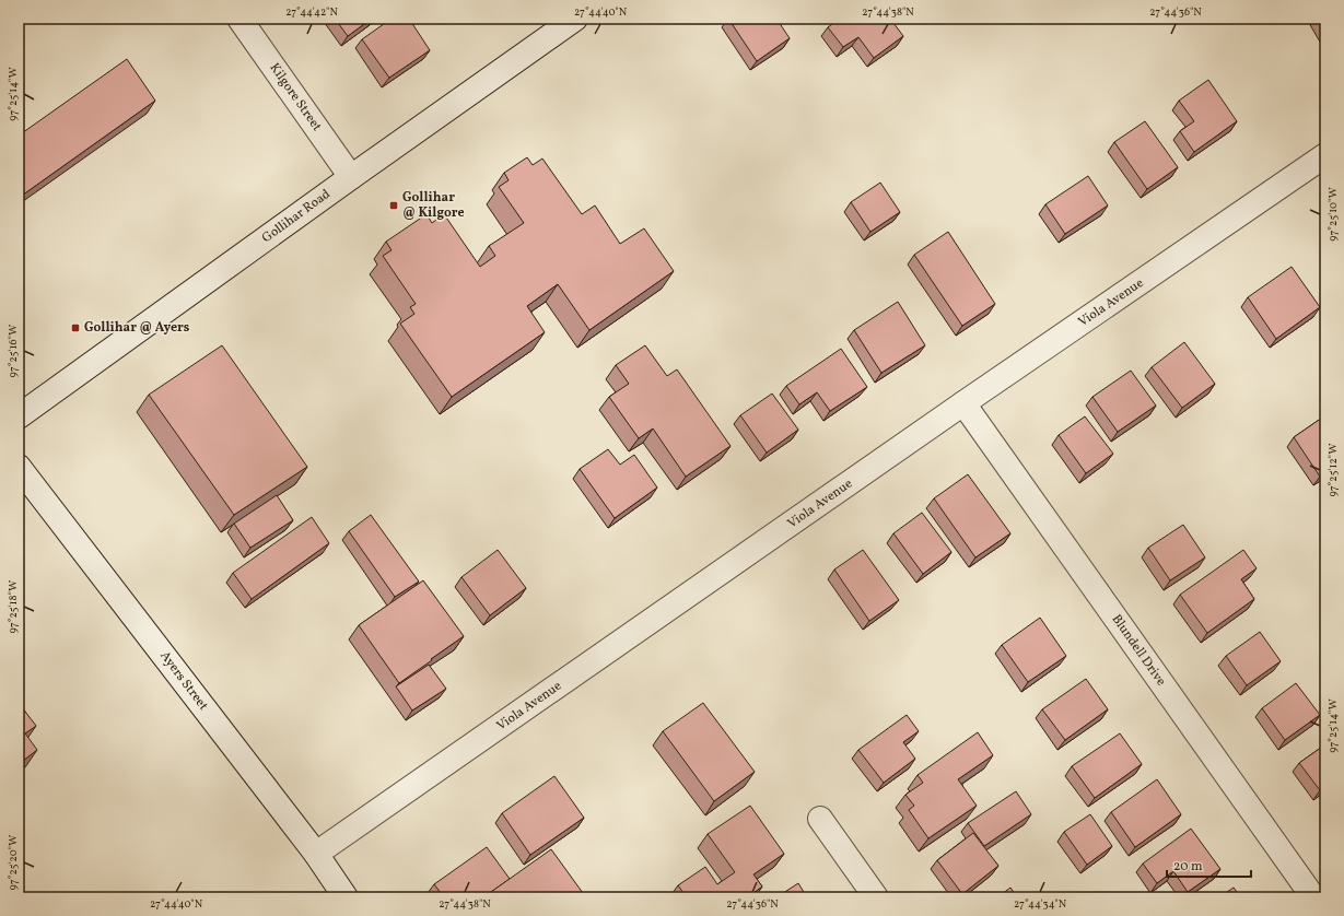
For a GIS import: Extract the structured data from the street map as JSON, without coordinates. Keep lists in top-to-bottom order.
{
  "streets": {
    "street": [
      "Kilgore Street",
      "Gollihar Road",
      "Viola Avenue",
      "Blundell Drive",
      "Ayers Street"
    ]
  },
  "crossings": [
    ["Kilgore Street", "Gollihar Road"],
    ["Viola Avenue", "Blundell Drive"],
    ["Viola Avenue", "Ayers Street"]
  ],
  "places": {
    "transit": ["Gollihar @ Kilgore", "Gollihar @ Ayers"]
  },
  "scale_bar": "20 m",
  "coordinates": [
    "27°44'42\"N",
    "27°44'40\"N",
    "27°44'38\"N",
    "27°44'36\"N",
    "97°25'14\"W",
    "97°25'10\"W",
    "97°25'16\"W",
    "97°25'12\"W",
    "97°25'18\"W",
    "97°25'20\"W",
    "27°44'34\"N"
  ]
}
